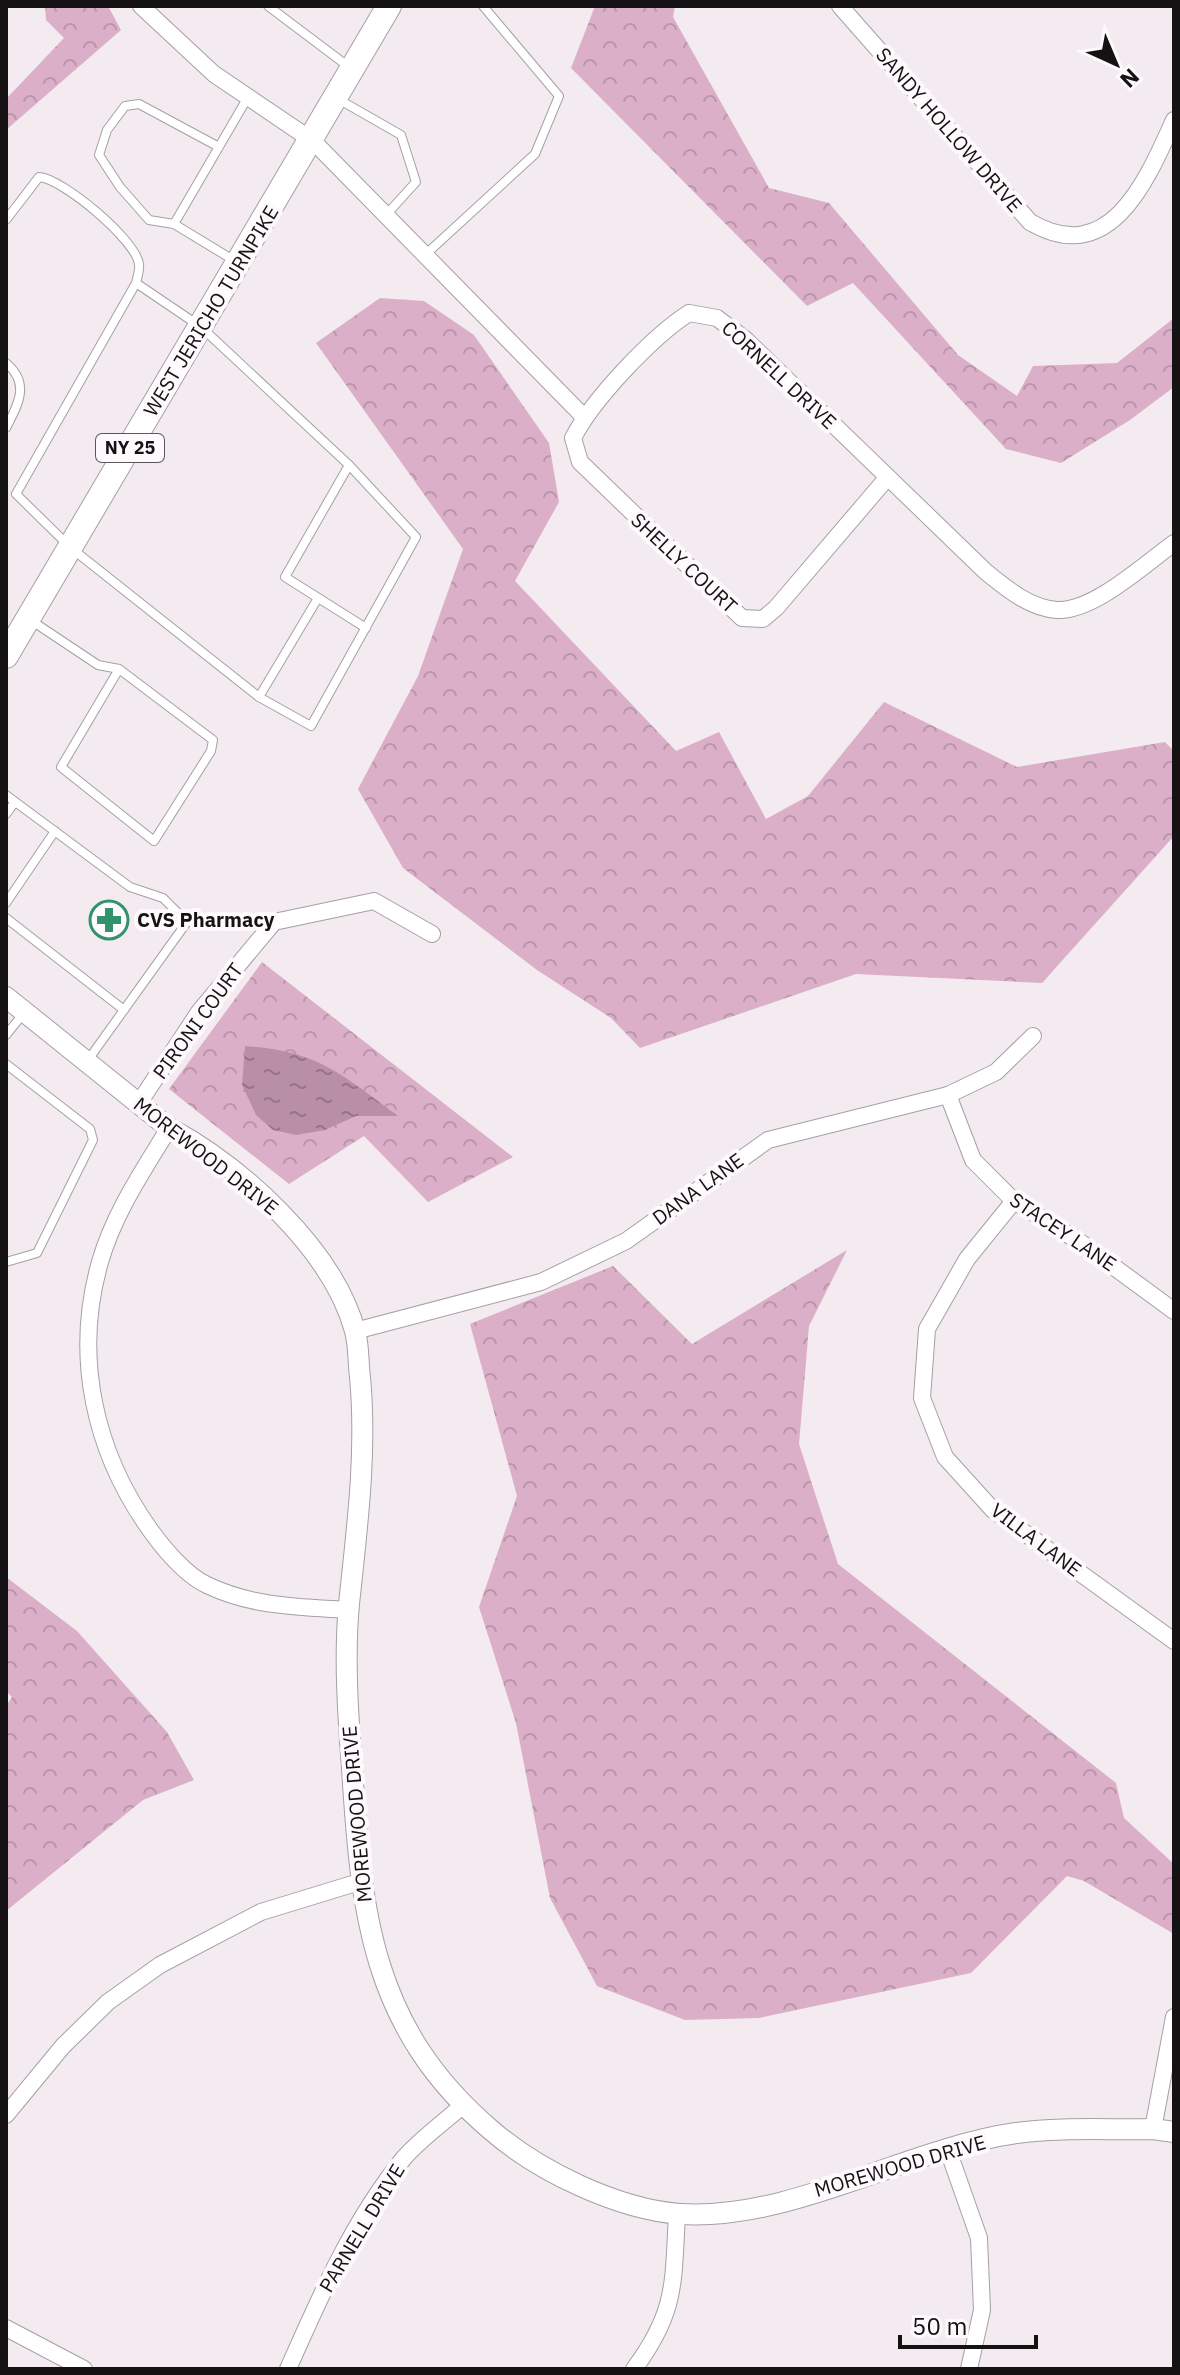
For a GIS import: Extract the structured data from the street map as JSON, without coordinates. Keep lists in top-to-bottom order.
{
  "streets": {
    "main road": ["WEST JERICHO TURNPIKE", "NY 25"],
    "street": [
      "SANDY HOLLOW DRIVE",
      "CORNELL DRIVE",
      "SHELLY COURT",
      "PIRONI COURT",
      "MOREWOOD DRIVE",
      "DANA LANE",
      "STACEY LANE",
      "VILLA LANE",
      "PARNELL DRIVE"
    ]
  },
  "crossings": [
    ["CORNELL DRIVE", "SHELLY COURT"],
    ["PIRONI COURT", "MOREWOOD DRIVE"],
    ["MOREWOOD DRIVE", "DANA LANE"],
    ["MOREWOOD DRIVE", "PARNELL DRIVE"],
    ["DANA LANE", "STACEY LANE"],
    ["STACEY LANE", "VILLA LANE"]
  ],
  "places": {
    "pharmacy": ["CVS Pharmacy"]
  },
  "scale_bar": "50 m",
  "north": "bottom right"
}
